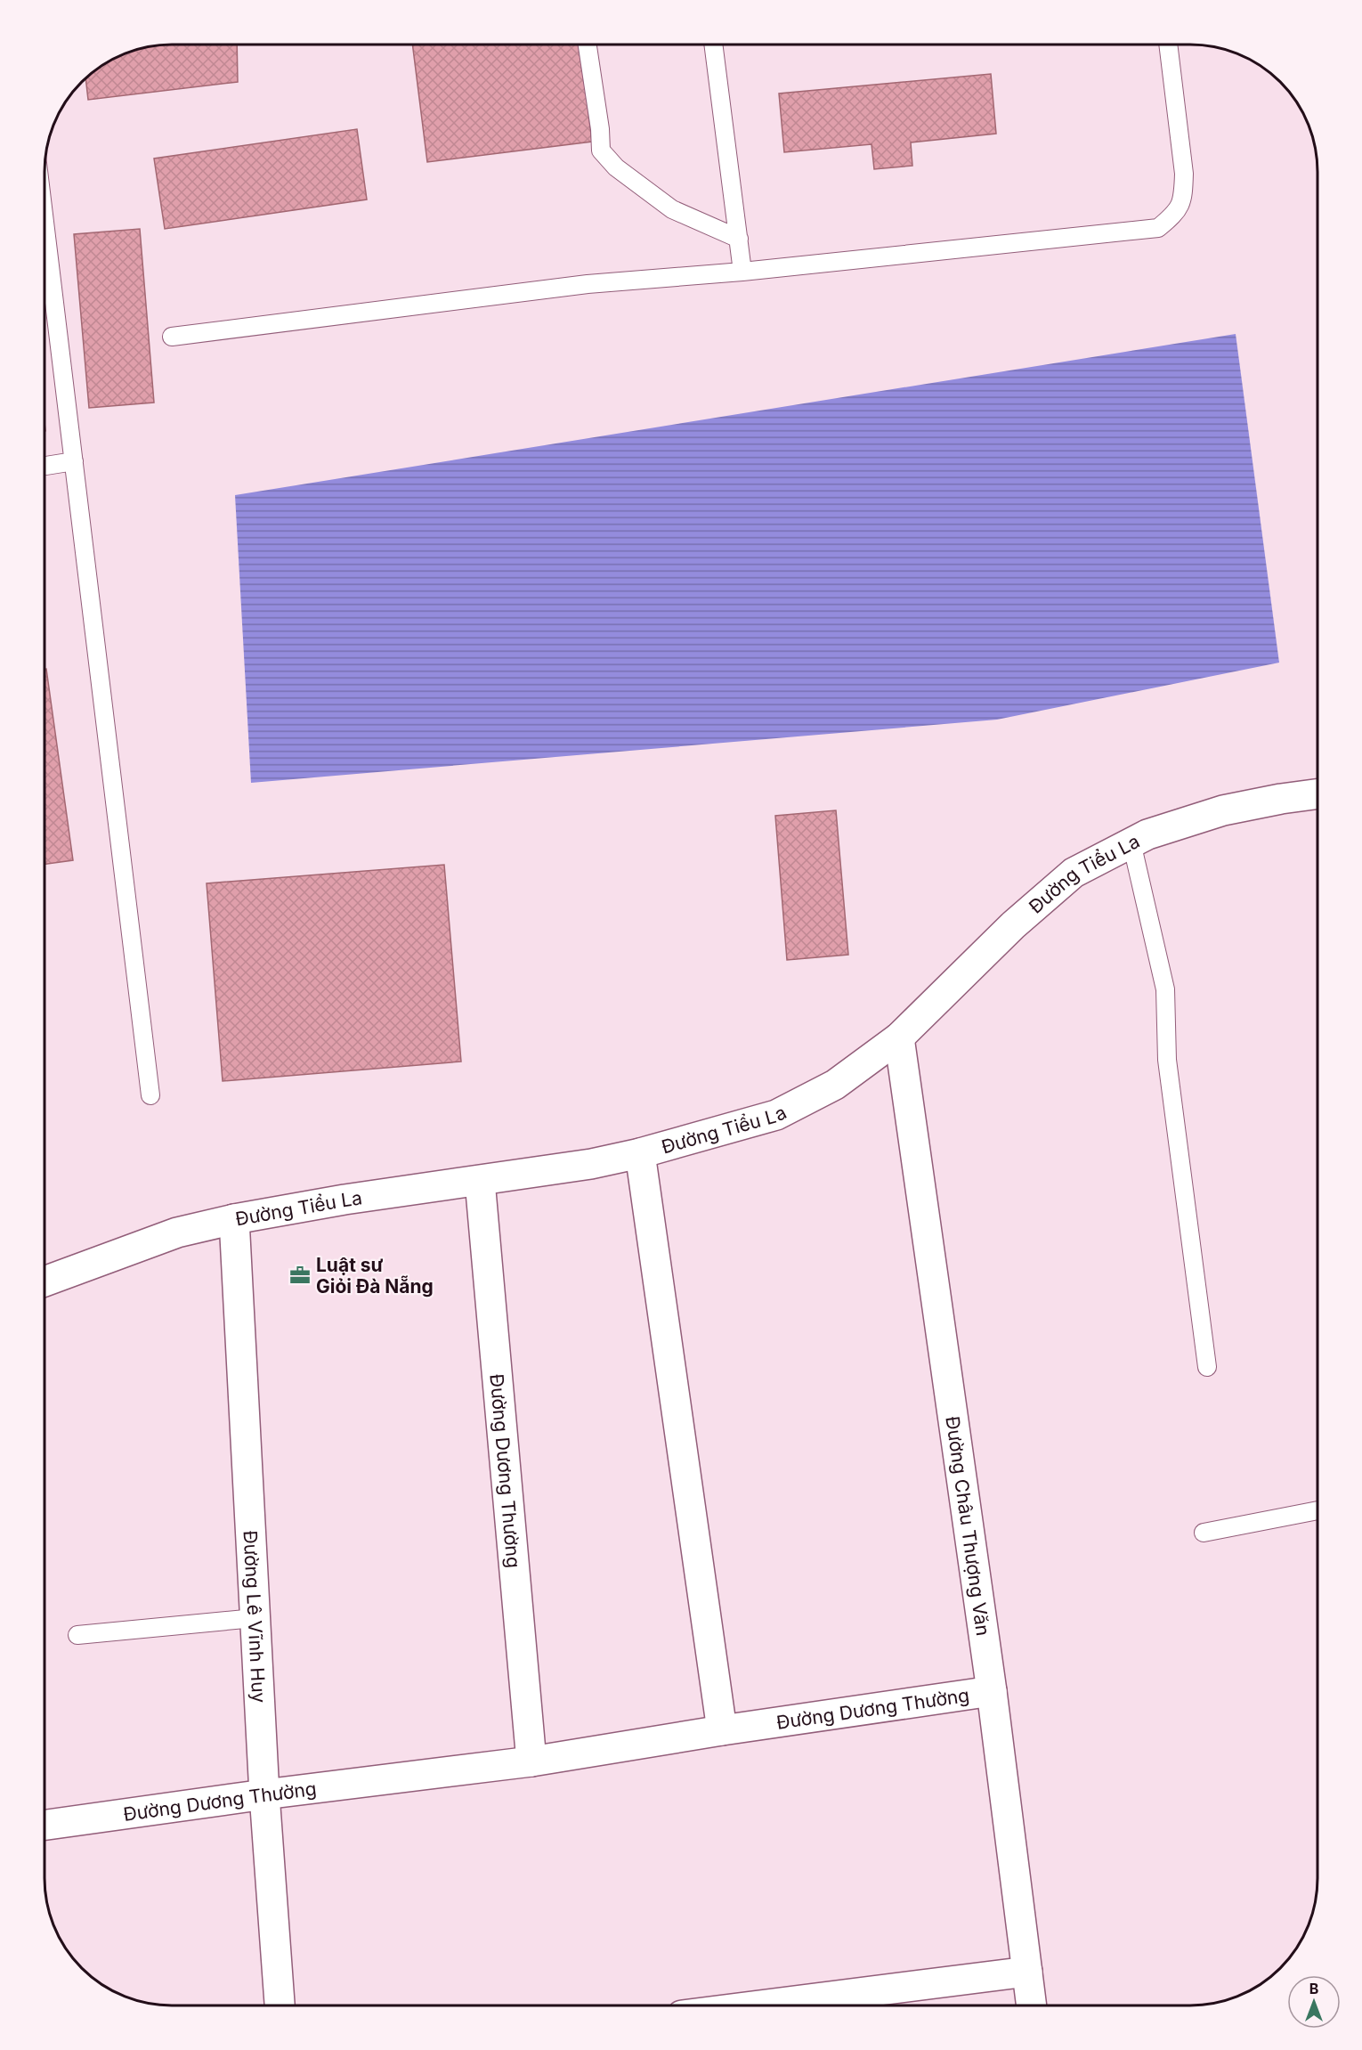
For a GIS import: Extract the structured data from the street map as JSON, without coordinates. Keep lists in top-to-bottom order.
{
  "streets": {
    "street": [
      "Đường Tiểu La",
      "Đường Dương Thường",
      "Đường Châu Thượng Văn",
      "Đường Lê Vĩnh Huy"
    ]
  },
  "crossings": [
    ["Đường Tiểu La", "Đường Dương Thường"],
    ["Đường Tiểu La", "Đường Châu Thượng Văn"],
    ["Đường Tiểu La", "Đường Lê Vĩnh Huy"],
    ["Đường Dương Thường", "Đường Châu Thượng Văn"],
    ["Đường Dương Thường", "Đường Lê Vĩnh Huy"]
  ],
  "places": {
    "office": ["Luật sư Giỏi Đà Nẵng"]
  },
  "north": "top"
}
